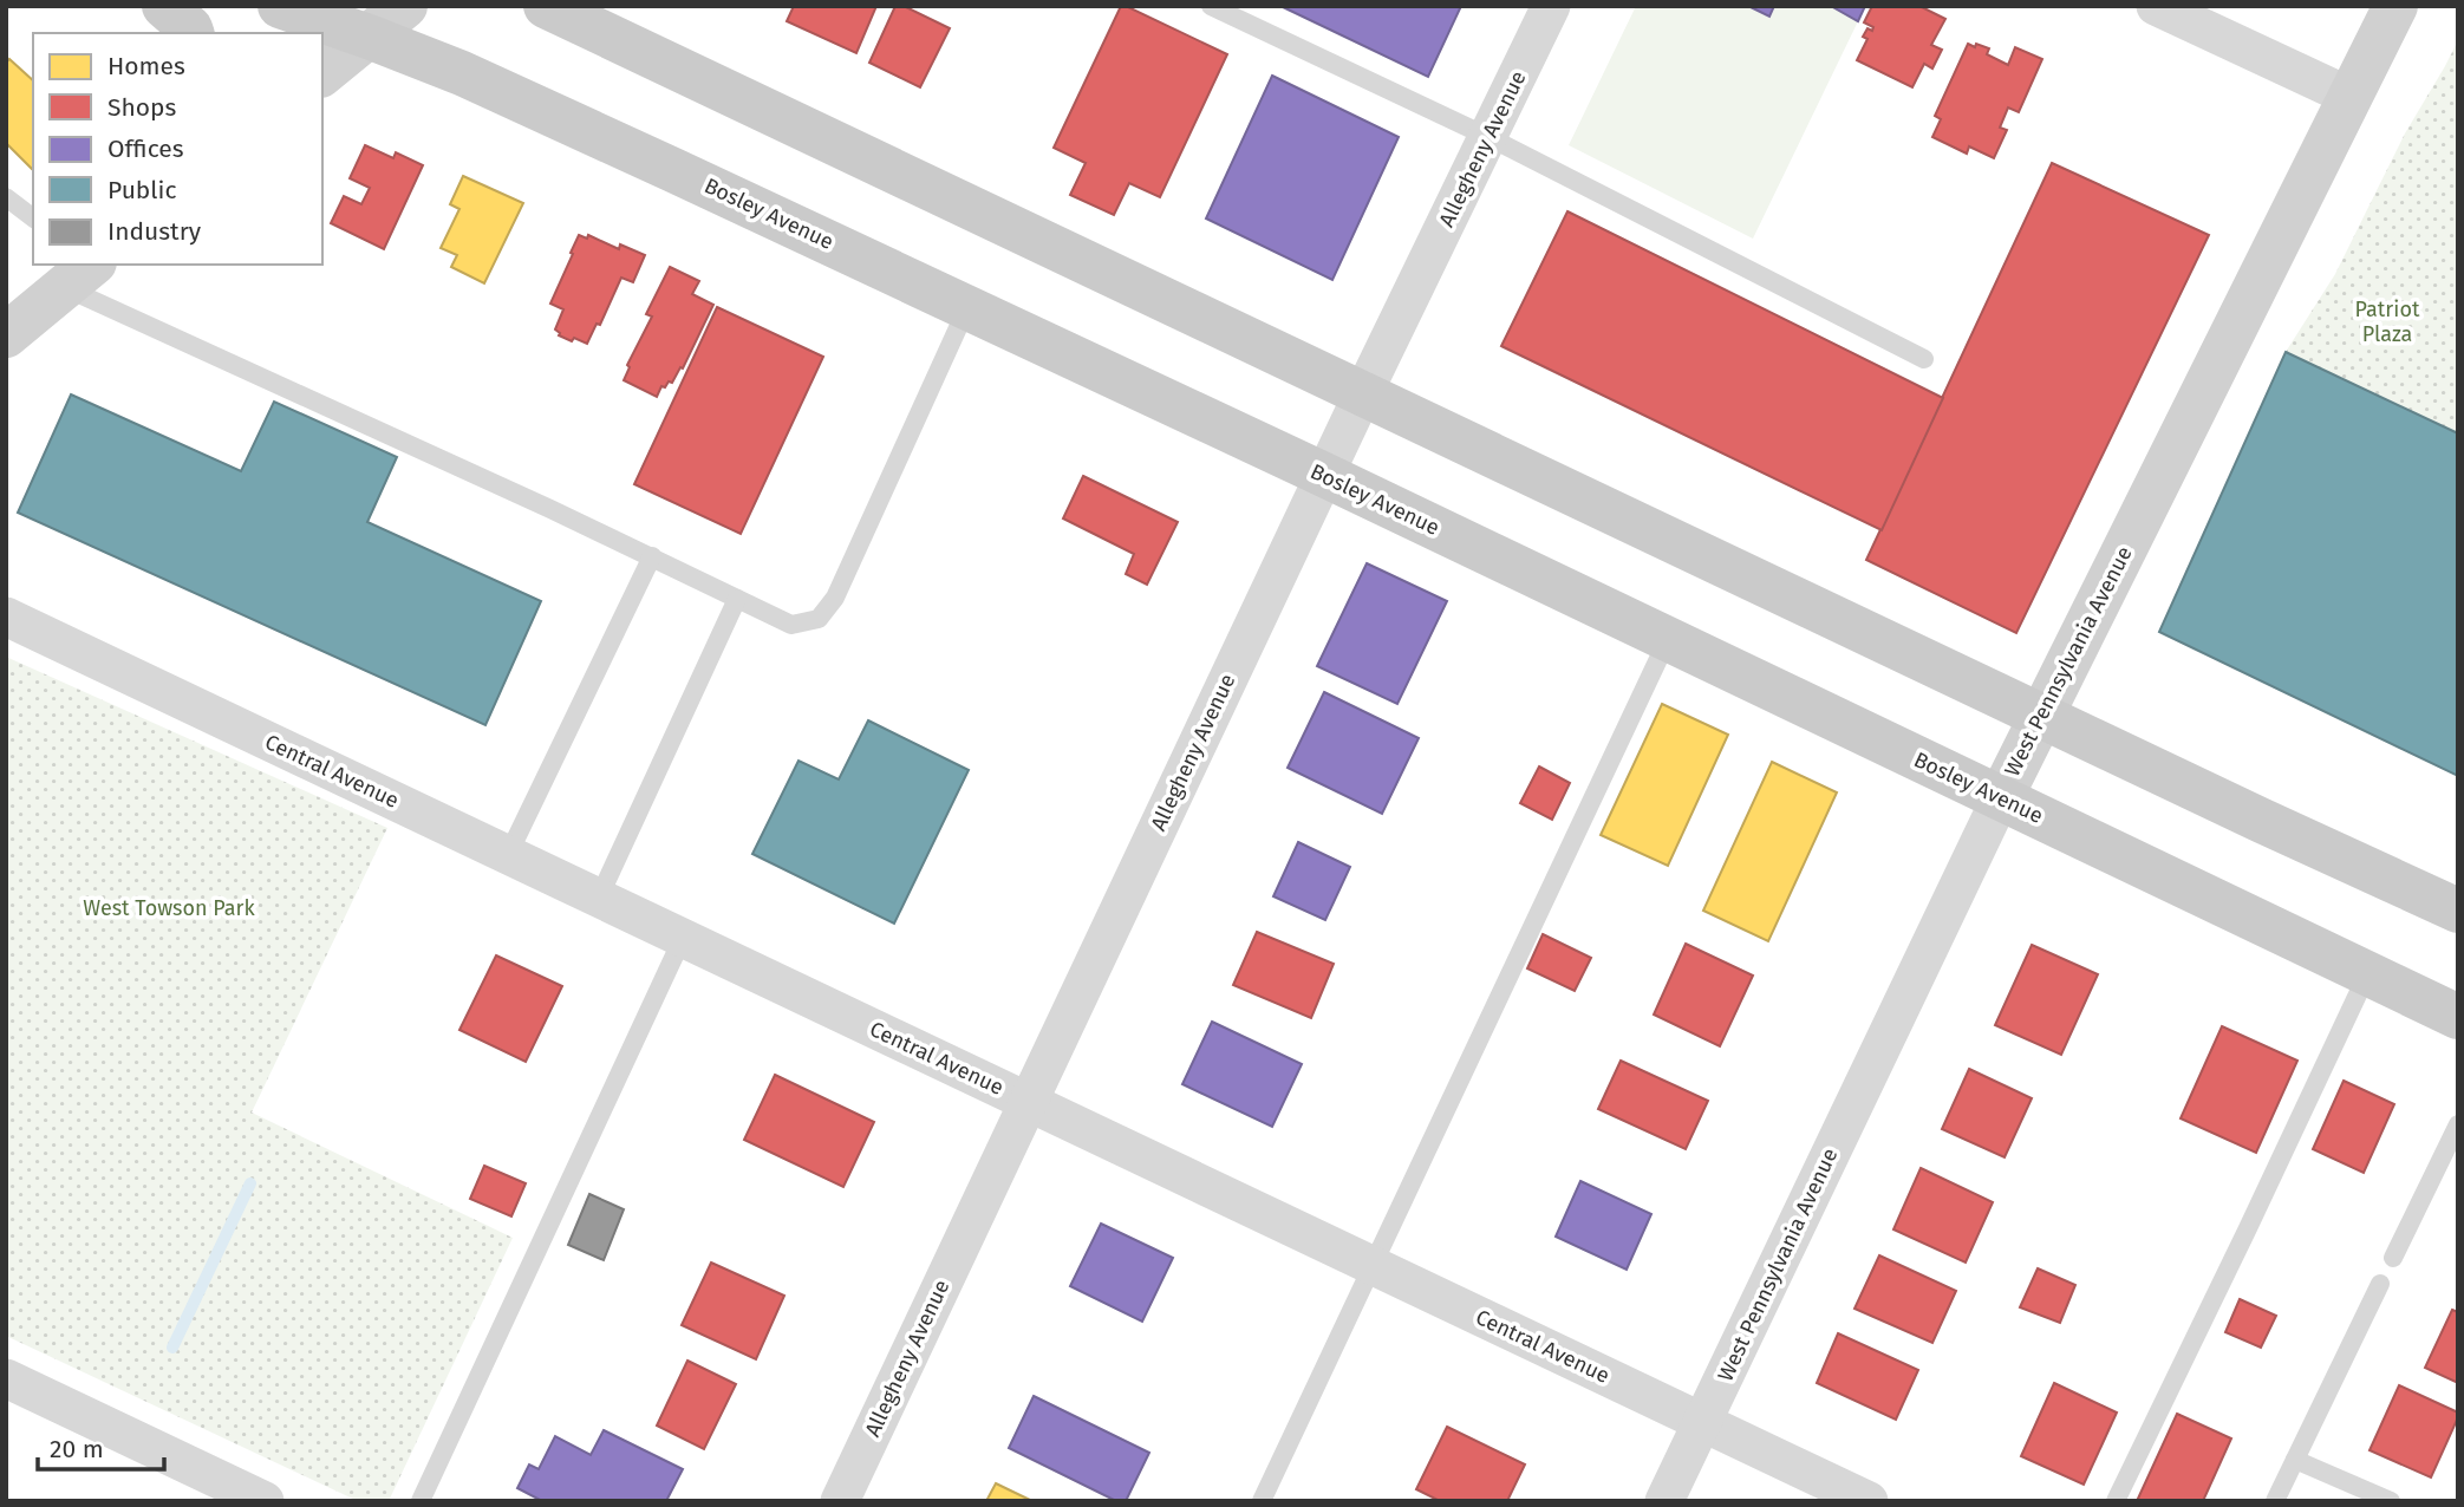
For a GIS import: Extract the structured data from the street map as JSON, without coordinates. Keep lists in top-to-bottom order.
{
  "streets": {
    "main road": ["Bosley Avenue"],
    "street": ["Allegheny Avenue", "West Pennsylvania Avenue", "Central Avenue"]
  },
  "crossings": [
    ["Allegheny Avenue", "Bosley Avenue"],
    ["Allegheny Avenue", "Central Avenue"],
    ["Bosley Avenue", "West Pennsylvania Avenue"],
    ["West Pennsylvania Avenue", "Central Avenue"]
  ],
  "parks": ["Patriot Plaza", "West Towson Park"],
  "legend": [
    "Homes",
    "Shops",
    "Offices",
    "Public",
    "Industry"
  ],
  "scale_bar": "20 m"
}
